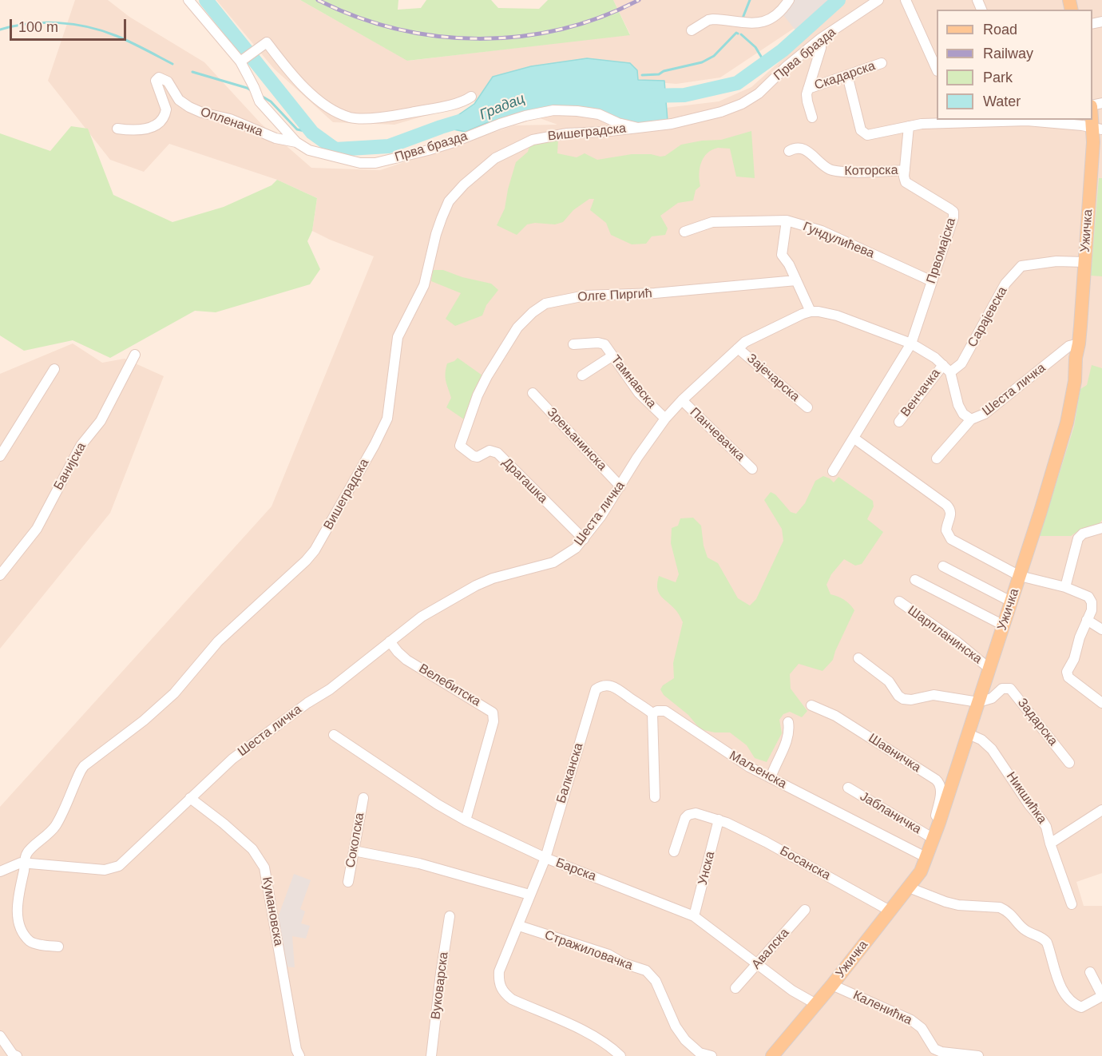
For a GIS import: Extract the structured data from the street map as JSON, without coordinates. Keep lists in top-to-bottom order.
{
  "streets": {
    "main road": ["Ужичка"],
    "street": [
      "Прва бразда",
      "Скадарска",
      "Опленачка",
      "Вишеградска",
      "Которска",
      "Гундулићева",
      "Првомајска",
      "Олге Пиргић",
      "Сарајевска",
      "Зајечарска",
      "Тамнавска",
      "Шеста личка",
      "Венчачка",
      "Панчевачка",
      "Зрењанинска",
      "Банијска",
      "Драгашка",
      "Шарпланинска",
      "Велебитска",
      "Задарска",
      "Шавничка",
      "Маљенска",
      "Балканска",
      "Никшићка",
      "Јабланичка",
      "Соколска",
      "Босанска",
      "Унска",
      "Барска",
      "Кумановска",
      "Авалска",
      "Стражиловачка",
      "Вуковарска",
      "Каленићка"
    ]
  },
  "crossings": [
    ["Прва бразда", "Опленачка"],
    ["Прва бразда", "Вишеградска"],
    ["Вишеградска", "Шеста личка"],
    ["Которска", "Првомајска"],
    ["Ужичка", "Сарајевска"],
    ["Ужичка", "Шеста личка"],
    ["Ужичка", "Шарпланинска"],
    ["Ужичка", "Задарска"],
    ["Ужичка", "Шавничка"],
    ["Ужичка", "Маљенска"],
    ["Ужичка", "Никшићка"],
    ["Ужичка", "Јабланичка"],
    ["Ужичка", "Босанска"],
    ["Ужичка", "Барска"],
    ["Ужичка", "Каленићка"],
    ["Гундулићева", "Првомајска"],
    ["Првомајска", "Шеста личка"],
    ["Олге Пиргић", "Драгашка"],
    ["Сарајевска", "Шеста личка"],
    ["Зајечарска", "Шеста личка"],
    ["Тамнавска", "Шеста личка"],
    ["Шеста личка", "Венчачка"],
    ["Шеста личка", "Панчевачка"],
    ["Шеста личка", "Зрењанинска"],
    ["Шеста личка", "Драгашка"],
    ["Шеста личка", "Велебитска"],
    ["Шеста личка", "Кумановска"],
    ["Велебитска", "Барска"],
    ["Маљенска", "Балканска"],
    ["Балканска", "Барска"],
    ["Босанска", "Унска"],
    ["Унска", "Барска"],
    ["Барска", "Авалска"]
  ],
  "water": ["Градац"],
  "legend": [
    "Road",
    "Railway",
    "Park",
    "Water"
  ],
  "scale_bar": "100 m"
}
